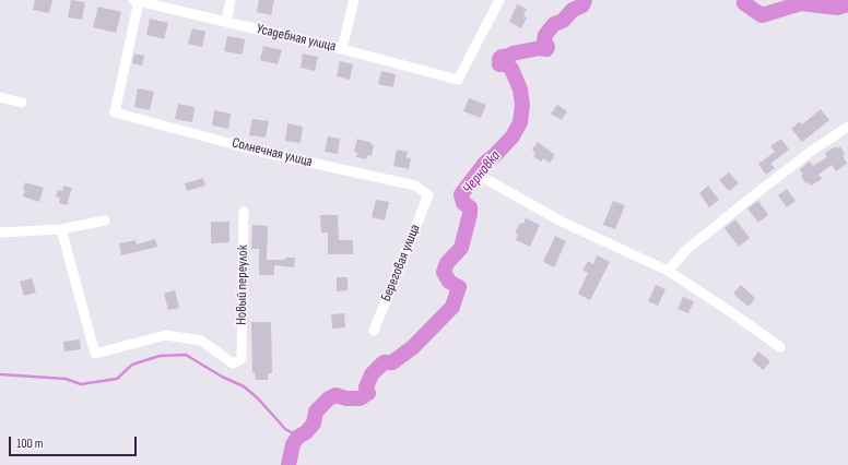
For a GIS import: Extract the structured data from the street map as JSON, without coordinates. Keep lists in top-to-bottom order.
{
  "streets": {
    "street": [
      "Усадебная улица",
      "Солнечная улица",
      "Береговая улица",
      "Новый переулок"
    ]
  },
  "crossings": [
    ["Усадебная улица", "Солнечная улица"],
    ["Солнечная улица", "Береговая улица"]
  ],
  "water": ["Чернавка"],
  "scale_bar": "100 m"
}
